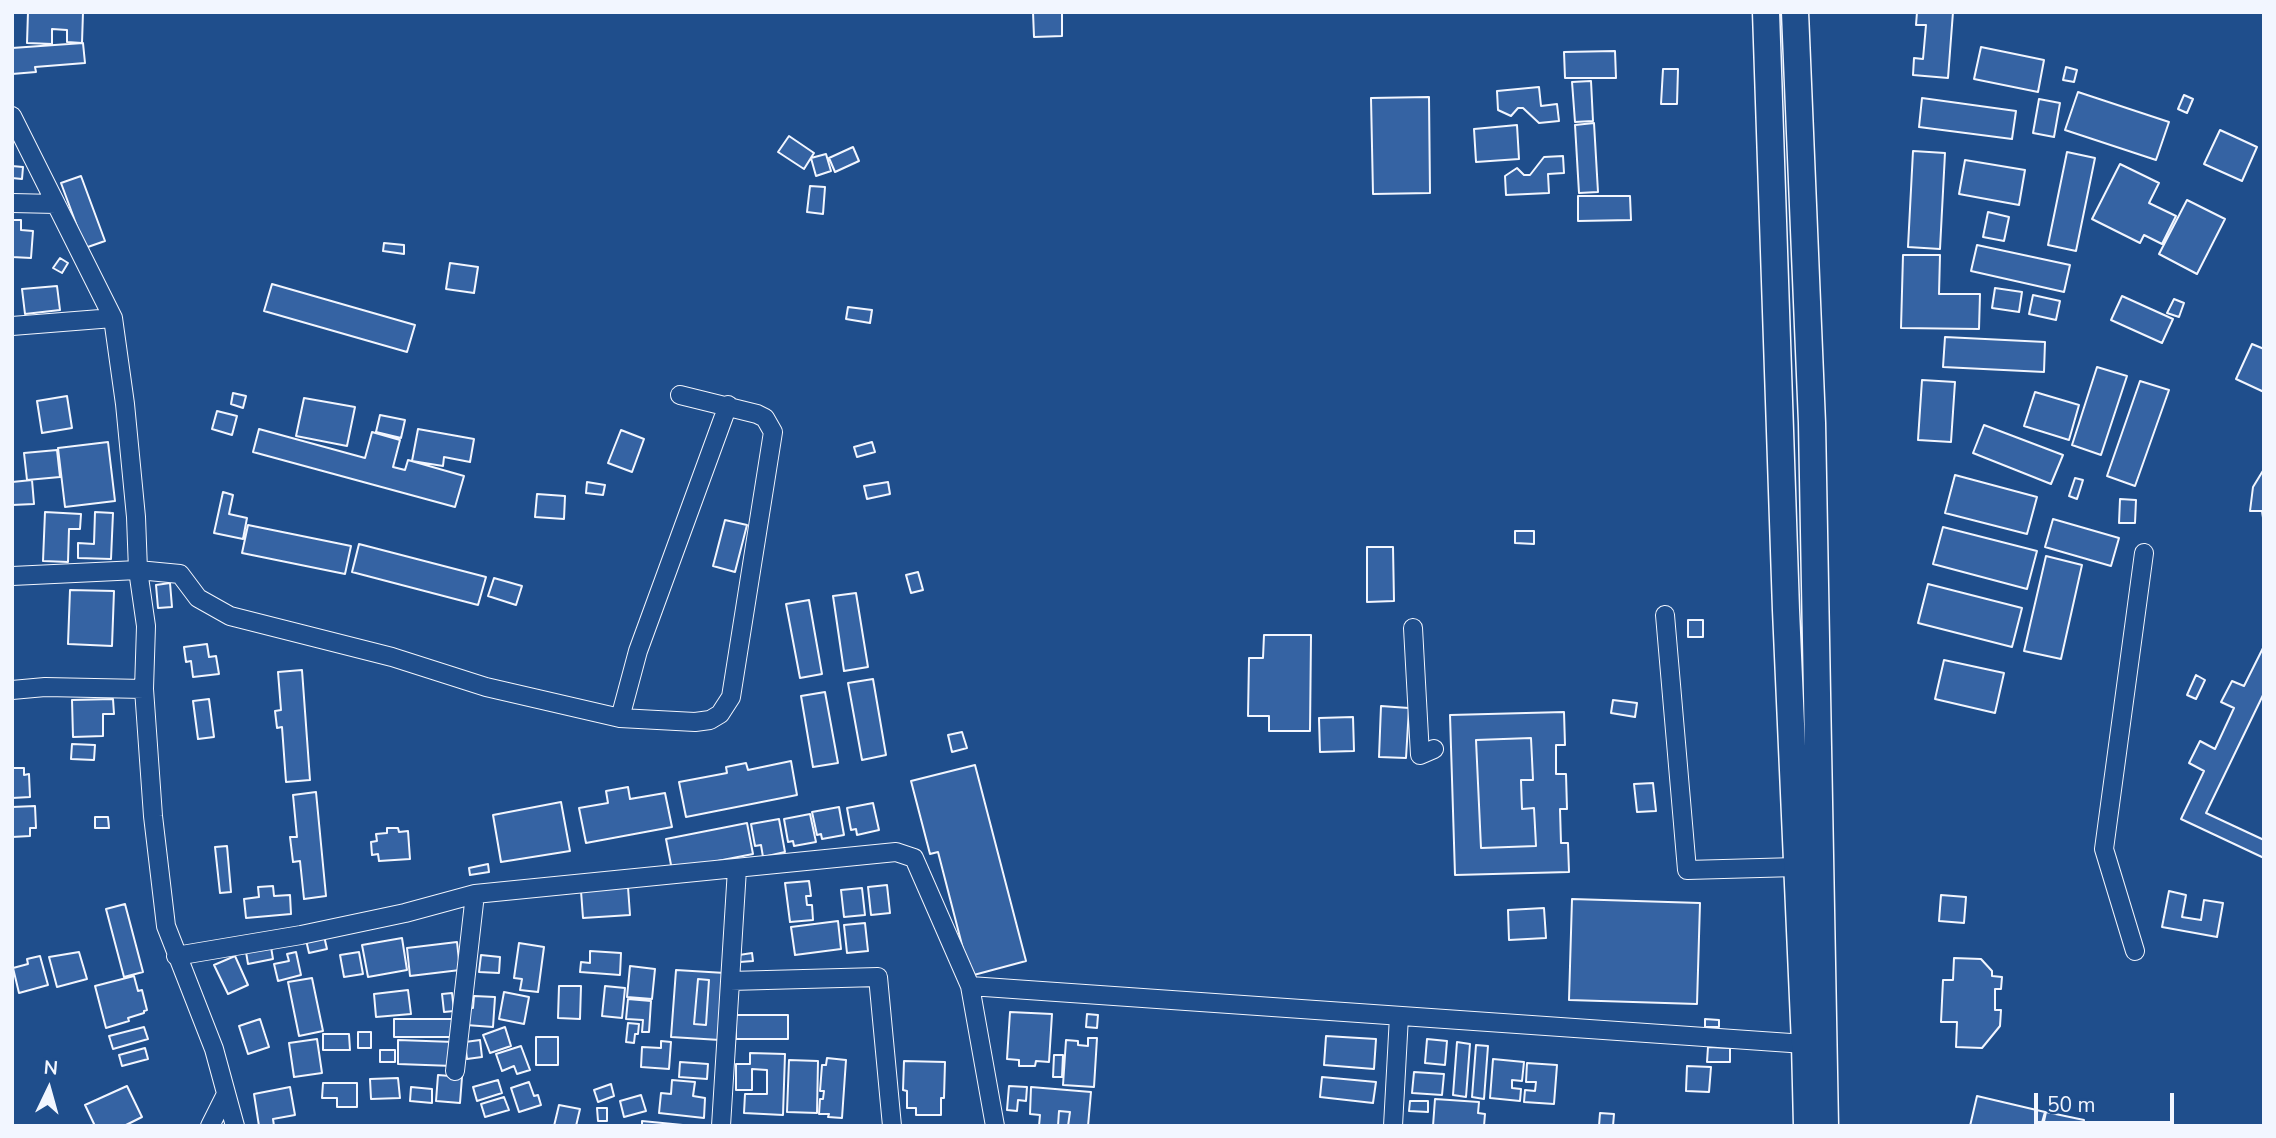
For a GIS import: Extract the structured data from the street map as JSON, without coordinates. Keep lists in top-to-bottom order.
{
  "scale_bar": "50 m",
  "north": "top"
}
